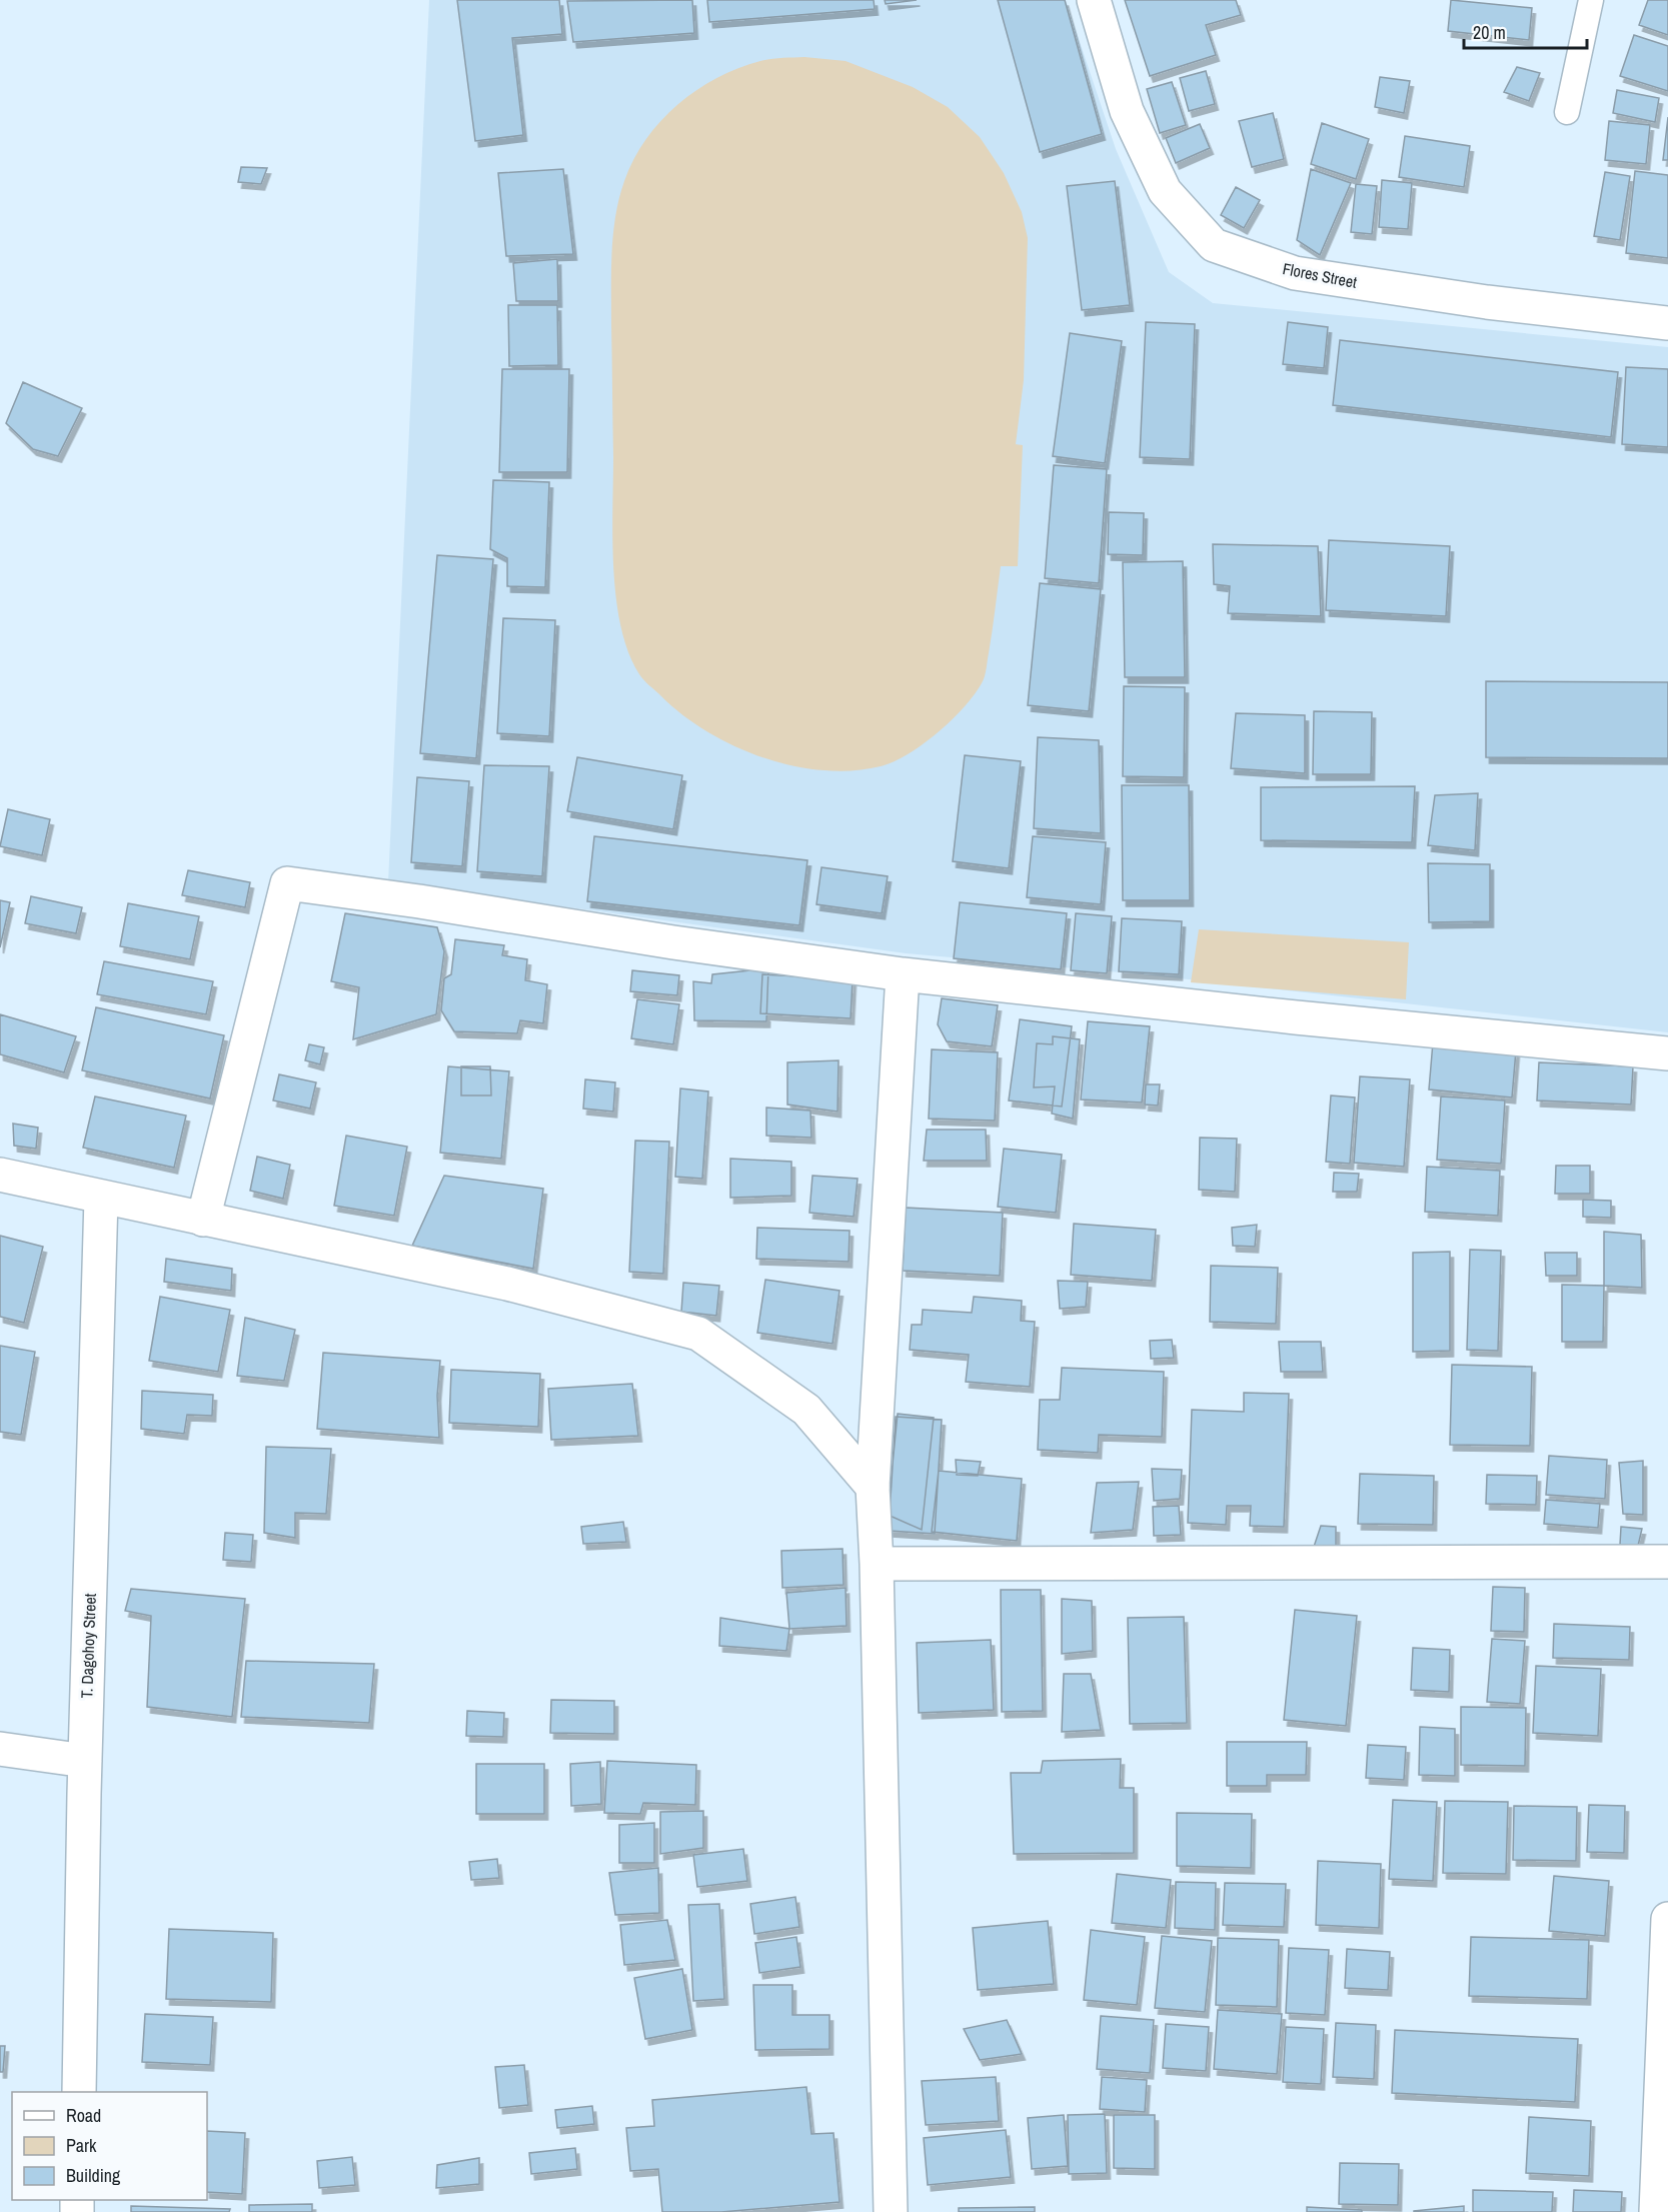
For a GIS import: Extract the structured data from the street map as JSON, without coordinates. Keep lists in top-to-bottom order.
{
  "streets": {
    "street": ["Flores Street", "T. Dagohoy Street"]
  },
  "legend": ["Road", "Park", "Building"],
  "scale_bar": "20 m"
}
